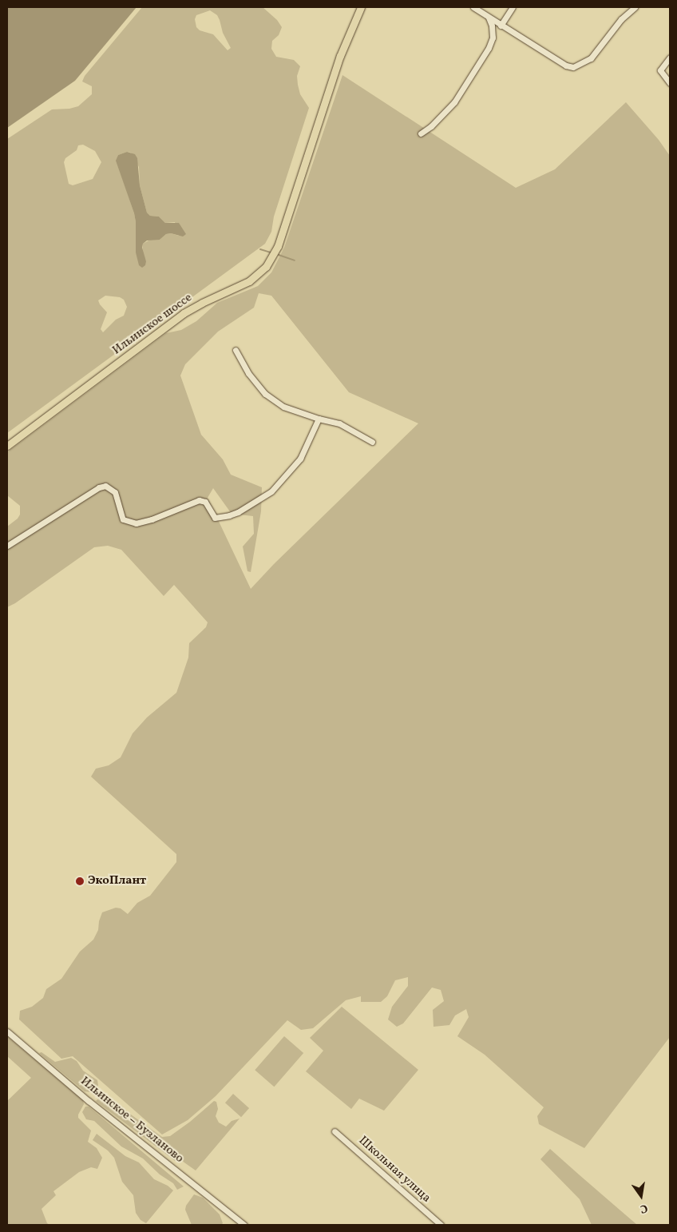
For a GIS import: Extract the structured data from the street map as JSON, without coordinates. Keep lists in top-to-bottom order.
{
  "streets": {
    "main road": ["Ильинское шоссе"],
    "street": ["Ильинское – Бузланово", "Школьная улица"]
  },
  "places": ["ЭкоПлант"],
  "north": "bottom"
}
